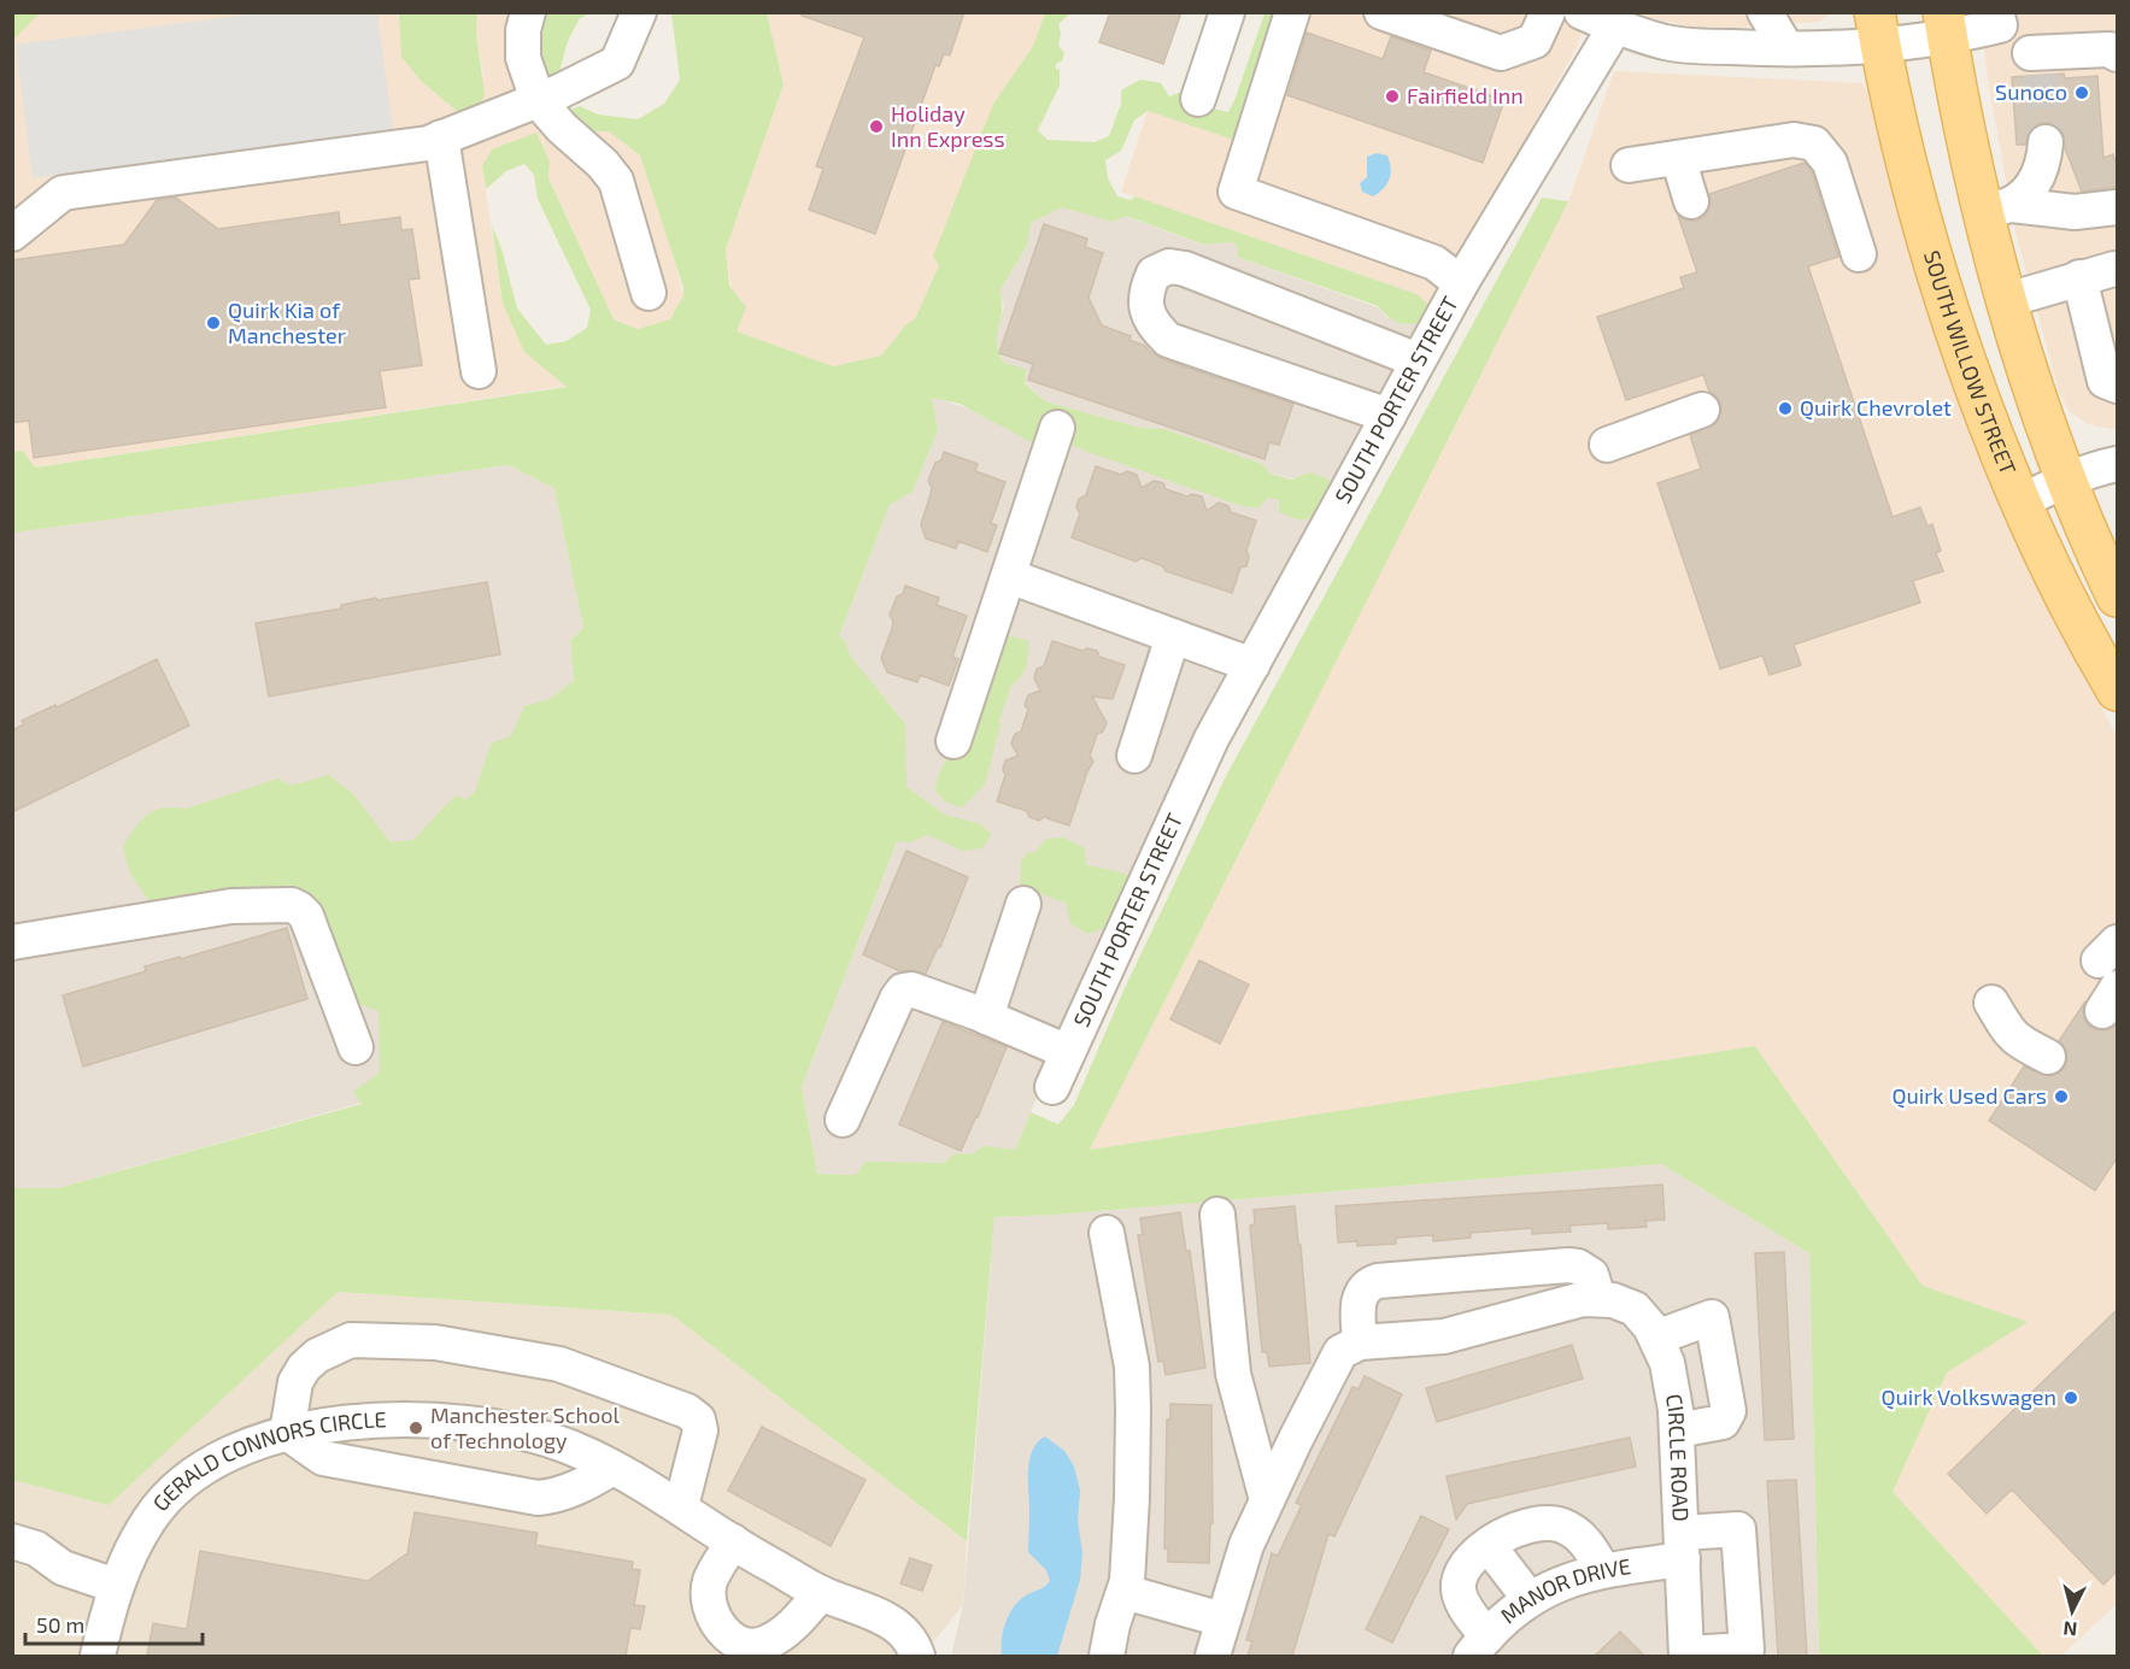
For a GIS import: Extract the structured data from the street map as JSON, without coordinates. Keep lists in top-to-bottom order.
{
  "streets": {
    "main road": ["SOUTH WILLOW STREET"],
    "street": [
      "SOUTH PORTER STREET",
      "CIRCLE ROAD",
      "GERALD CONNORS CIRCLE",
      "MANOR DRIVE"
    ]
  },
  "crossings": [
    ["CIRCLE ROAD", "MANOR DRIVE"]
  ],
  "places": [
    "Sunoco",
    "Fairfield Inn",
    "Holiday Inn Express",
    "Quirk Kia of Manchester",
    "Quirk Chevrolet",
    "Quirk Used Cars",
    "Quirk Volkswagen",
    "Manchester School of Technology"
  ],
  "scale_bar": "50 m",
  "north": "bottom"
}
